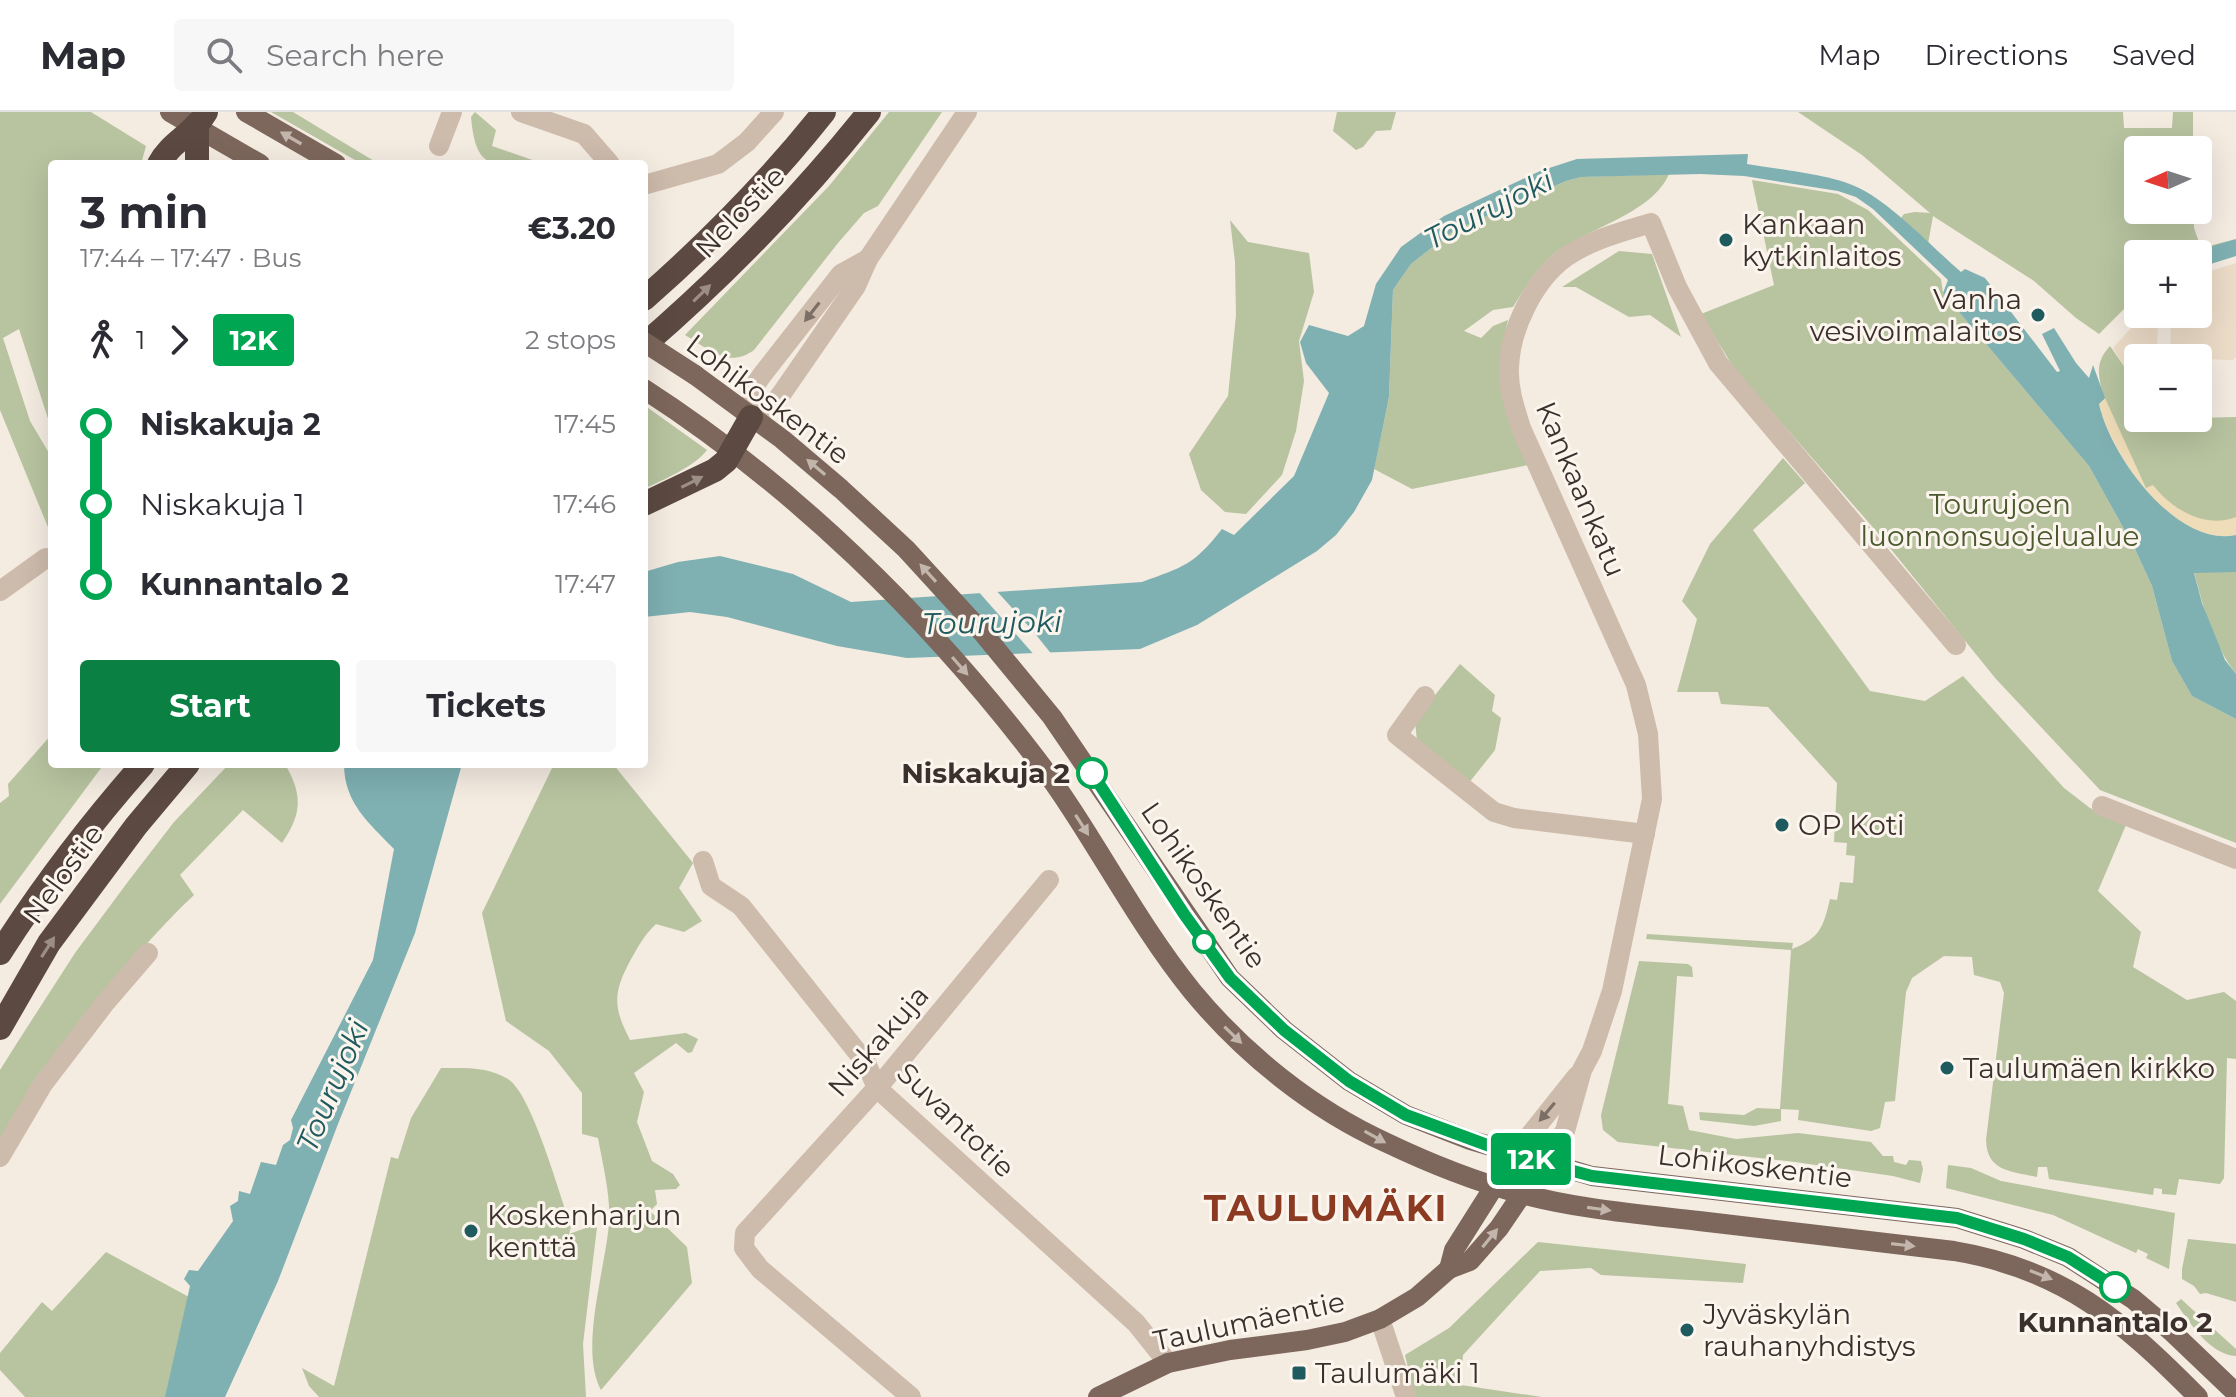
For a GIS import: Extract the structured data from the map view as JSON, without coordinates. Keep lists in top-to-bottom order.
{
  "streets": {
    "highway": ["Nelostie"],
    "main road": ["Lohikoskentie", "Taulumäentie"],
    "street": ["Kankaankatu", "Niskakuja", "Suvantotie"]
  },
  "crossings": [
    ["Lohikoskentie", "Kankaankatu"],
    ["Lohikoskentie", "Taulumäentie"],
    ["Kankaankatu", "Taulumäentie"],
    ["Niskakuja", "Suvantotie"],
    ["Suvantotie", "Taulumäentie"]
  ],
  "districts": ["TAULUMÄKI"],
  "water": ["Tourujoki"],
  "parks": ["Tourujoen luonnonsuojelualue"],
  "places": {
    "other": [
      "Kankaan kytkinlaitos",
      "Vanha vesivoimalaitos",
      "Niskakuja 2",
      "OP Koti",
      "Taulumäen kirkko",
      "Koskenharjun kenttä",
      "Kunnantalo 2",
      "Jyväskylän rauhanyhdistys"
    ],
    "transit": ["Taulumäki 1"]
  },
  "lines": ["bus line 12K"],
  "north": "left",
  "page": {
    "header": "Map",
    "search": "Search here",
    "nav": ["Map", "Directions", "Saved"],
    "on_map": "12K",
    "map_buttons": ["+", "−"],
    "heading": ["3 min", "17:44 – 17:47 · Bus", "€3.20"],
    "legs": ["1", "12K", "2 stops"],
    "list": [
      {
        "name": "Niskakuja 2",
        "value": "17:45"
      },
      {
        "name": "Niskakuja 1",
        "value": "17:46"
      },
      {
        "name": "Kunnantalo 2",
        "value": "17:47"
      }
    ],
    "buttons": ["Start", "Tickets"]
  }
}
